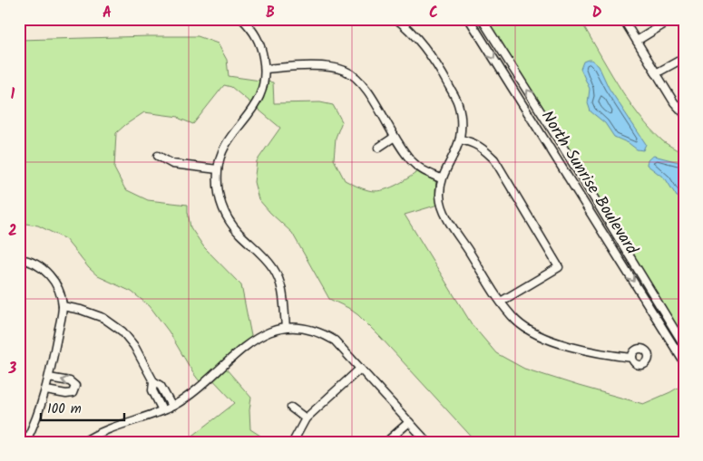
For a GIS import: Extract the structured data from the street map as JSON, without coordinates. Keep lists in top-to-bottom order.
{
  "streets": {
    "street": ["North Sunrise Boulevard"]
  },
  "scale_bar": "100 m",
  "grid": {
    "columns": [
      "A",
      "B",
      "C",
      "D"
    ],
    "rows": ["1", "2", "3"]
  }
}
